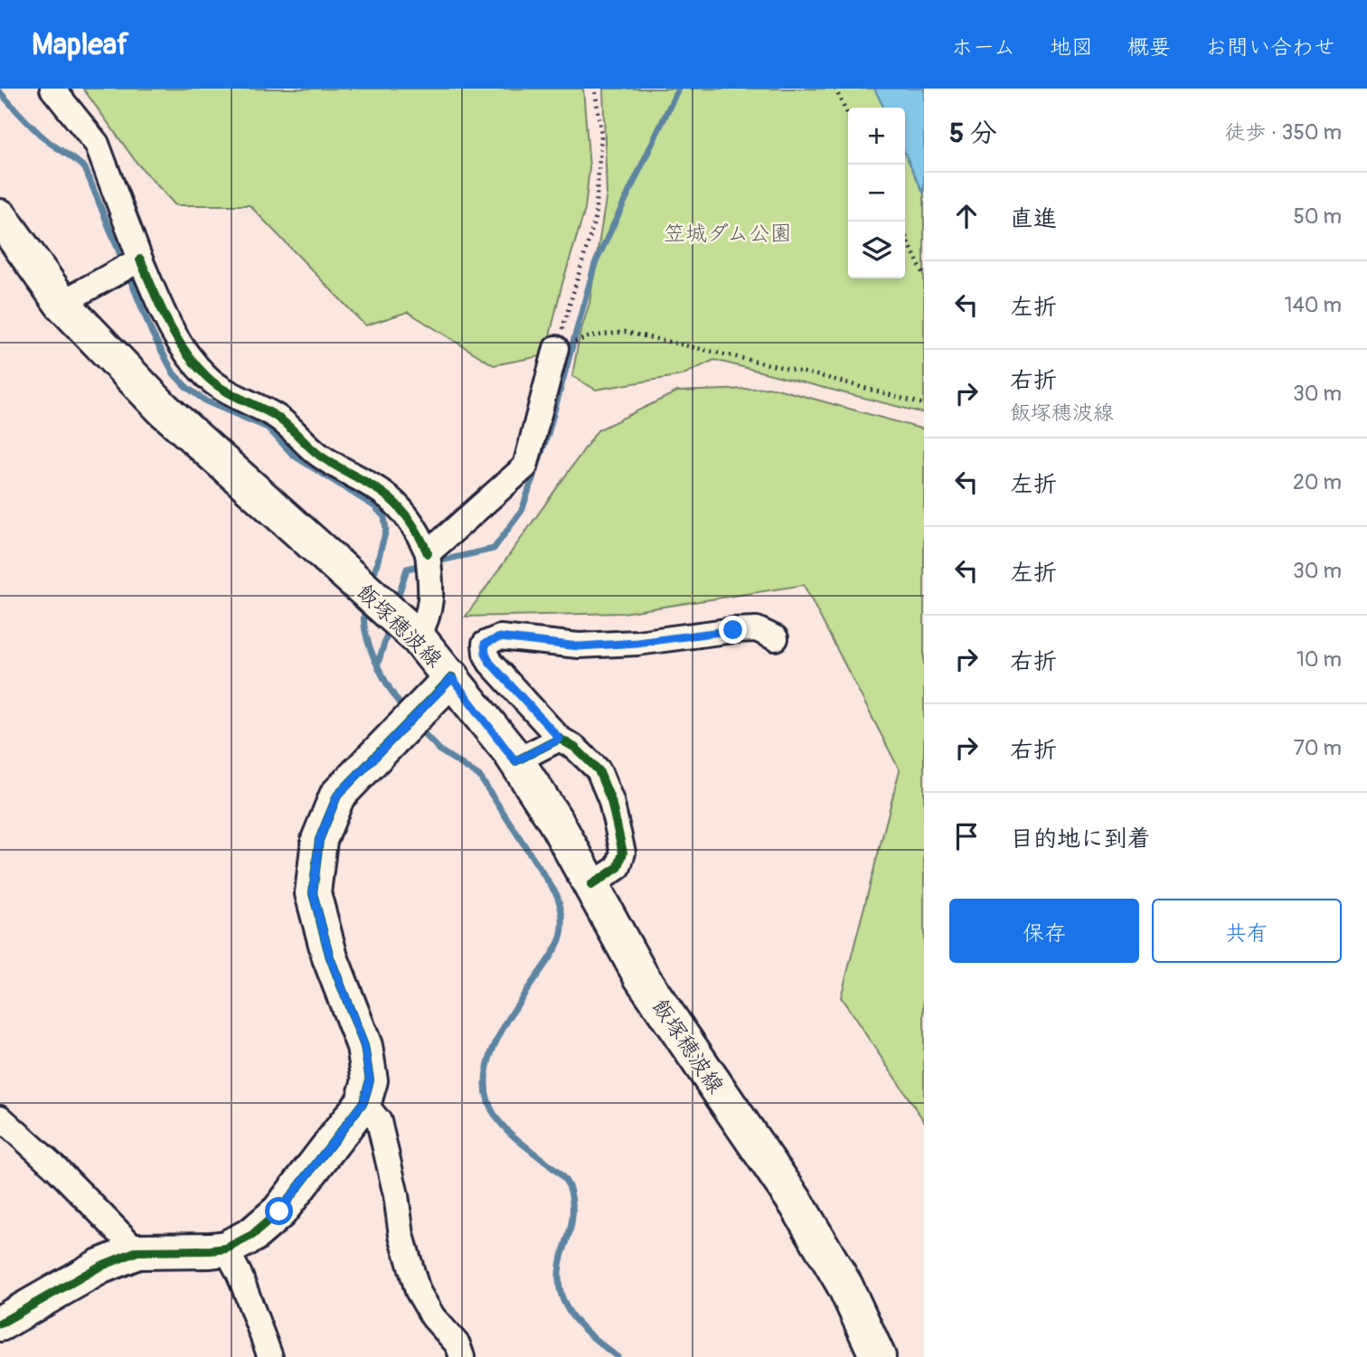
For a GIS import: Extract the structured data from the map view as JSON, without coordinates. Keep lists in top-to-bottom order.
{
  "streets": {
    "main road": ["飯塚穂波線"]
  },
  "parks": ["笠城ダム公園"],
  "page": {
    "header": "Mapleaf",
    "nav": [
      "ホーム",
      "地図",
      "概要",
      "お問い合わせ"
    ],
    "heading": ["5 分", "徒歩 · 350 m"],
    "map_buttons": ["+", "−"],
    "list": [
      ["直進", "50 m"],
      ["左折", "140 m"],
      ["右折", "飯塚穂波線", "30 m"],
      ["左折", "20 m"],
      ["左折", "30 m"],
      ["右折", "10 m"],
      ["右折", "70 m"],
      "目的地に到着"
    ],
    "buttons": ["保存", "共有"]
  }
}
